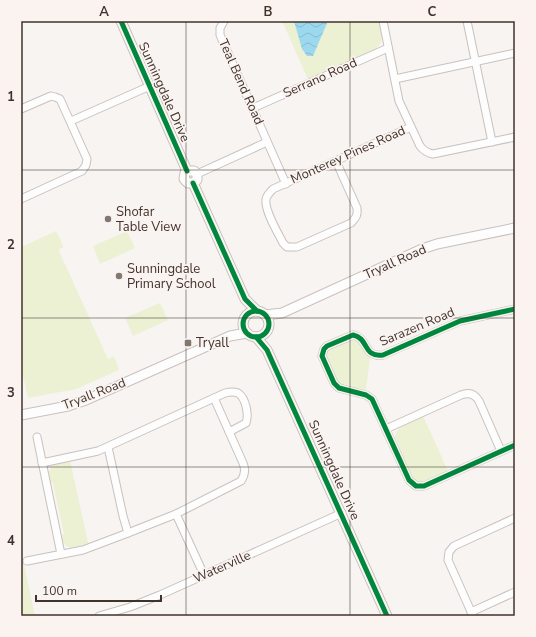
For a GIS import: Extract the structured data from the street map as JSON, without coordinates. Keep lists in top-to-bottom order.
{
  "streets": {
    "street": [
      "Serrano Road",
      "Teal Bend Road",
      "Sunningdale Drive",
      "Monterey Pines Road",
      "Tryall Road",
      "Sarazen Road",
      "Waterville"
    ]
  },
  "crossings": [
    ["Serrano Road", "Teal Bend Road"],
    ["Teal Bend Road", "Monterey Pines Road"],
    ["Sunningdale Drive", "Tryall Road"],
    ["Sunningdale Drive", "Waterville"]
  ],
  "places": {
    "other": ["Shofar Table View", "Sunningdale Primary School"],
    "transit": ["Tryall"]
  },
  "scale_bar": "100 m",
  "grid": {
    "columns": ["A", "B", "C"],
    "rows": [
      "1",
      "2",
      "3",
      "4"
    ]
  }
}
